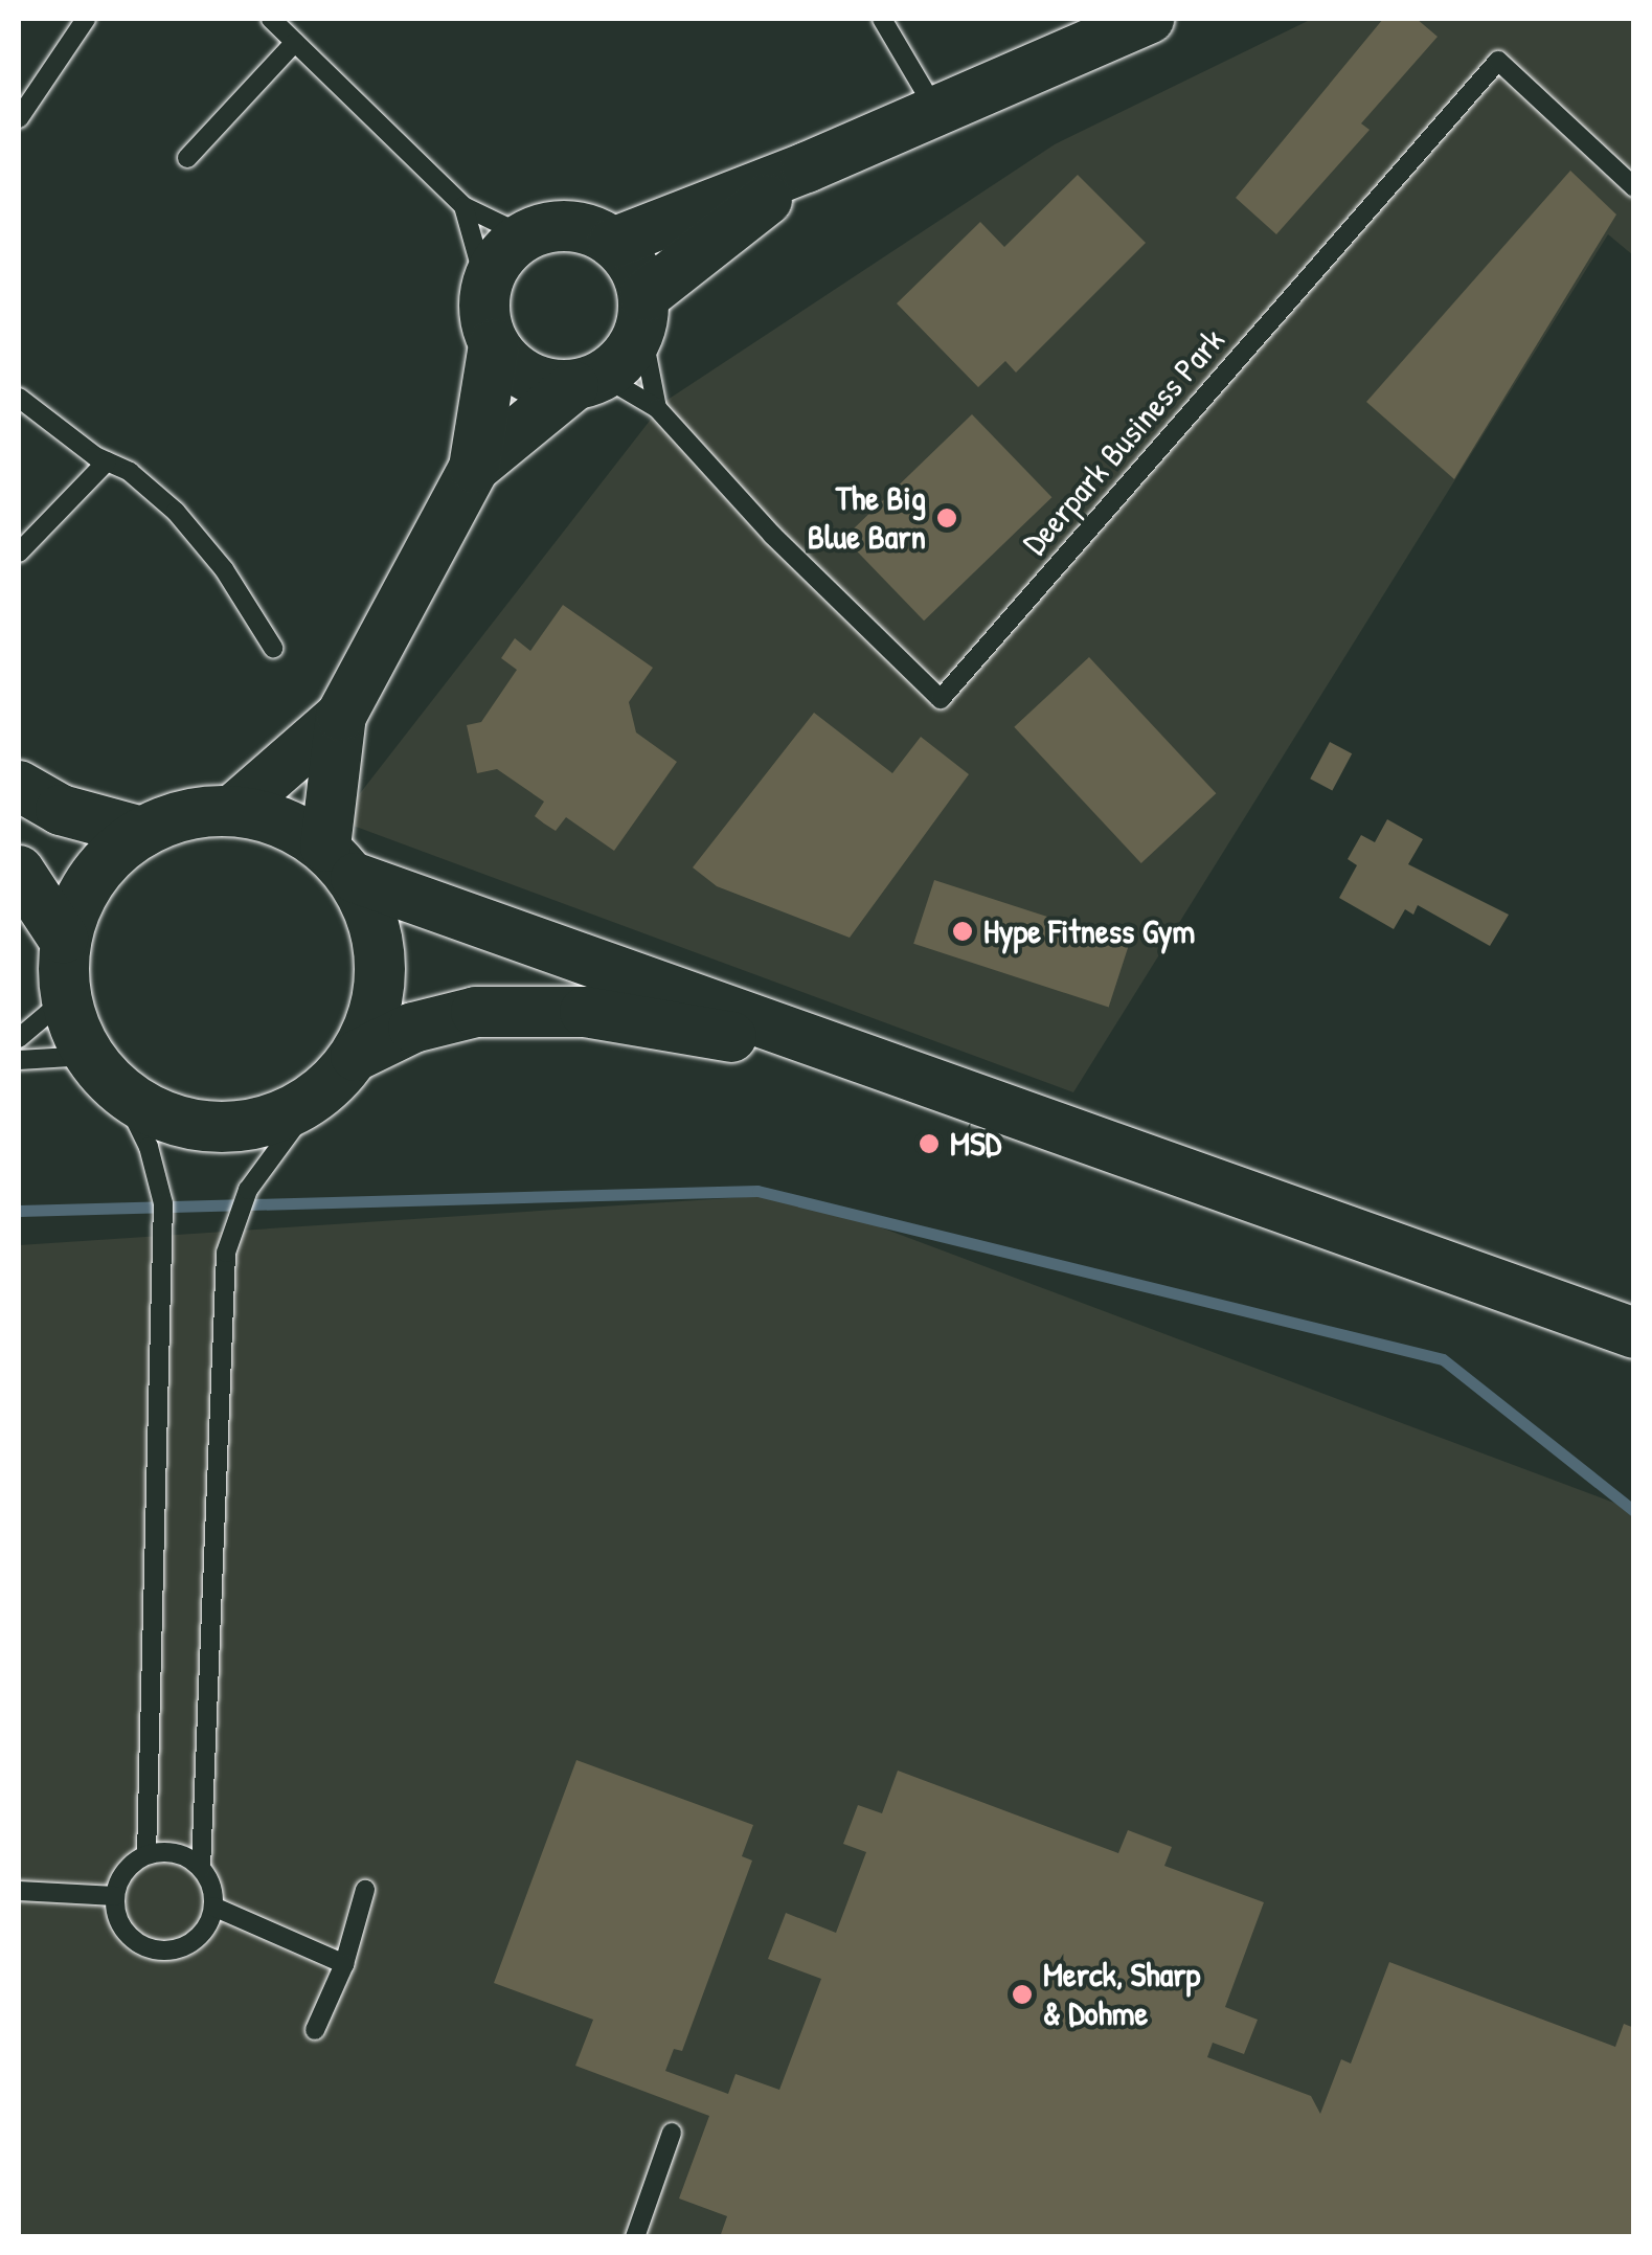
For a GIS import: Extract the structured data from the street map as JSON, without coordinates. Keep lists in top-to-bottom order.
{
  "streets": {
    "lane": ["Deerpark Business Park"]
  },
  "places": [
    "The Big Blue Barn",
    "Hype Fitness Gym",
    "MSD",
    "Merck, Sharp & Dohme"
  ]
}
